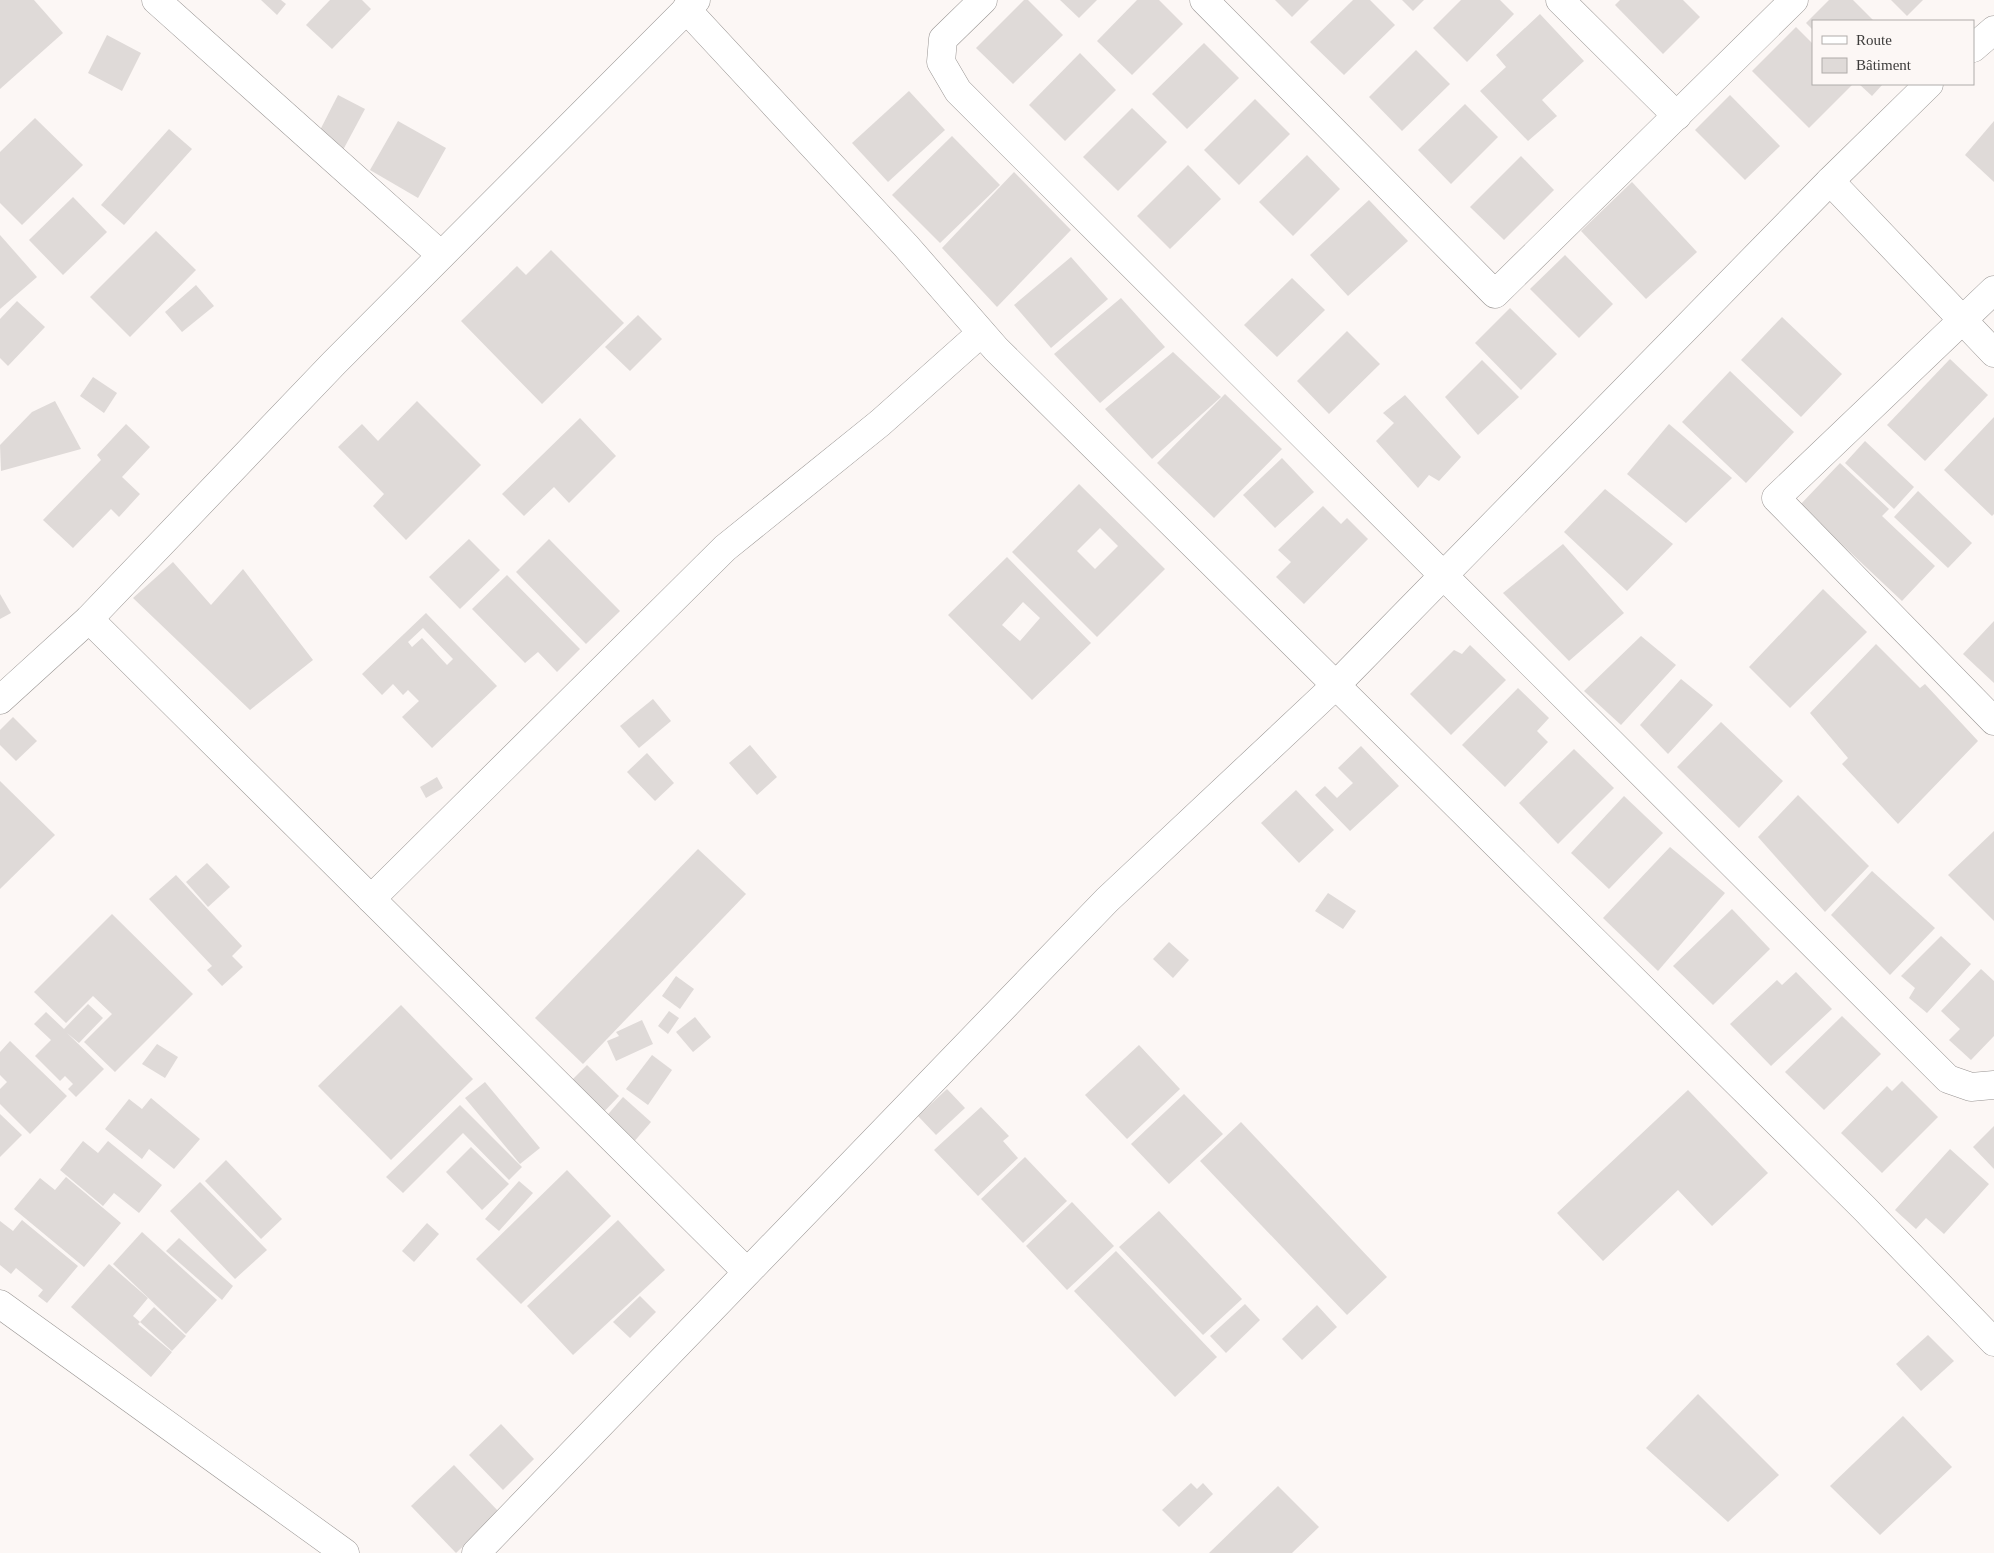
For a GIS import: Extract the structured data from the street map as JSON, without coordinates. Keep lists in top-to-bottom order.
{
  "legend": ["Route", "Bâtiment"]
}
